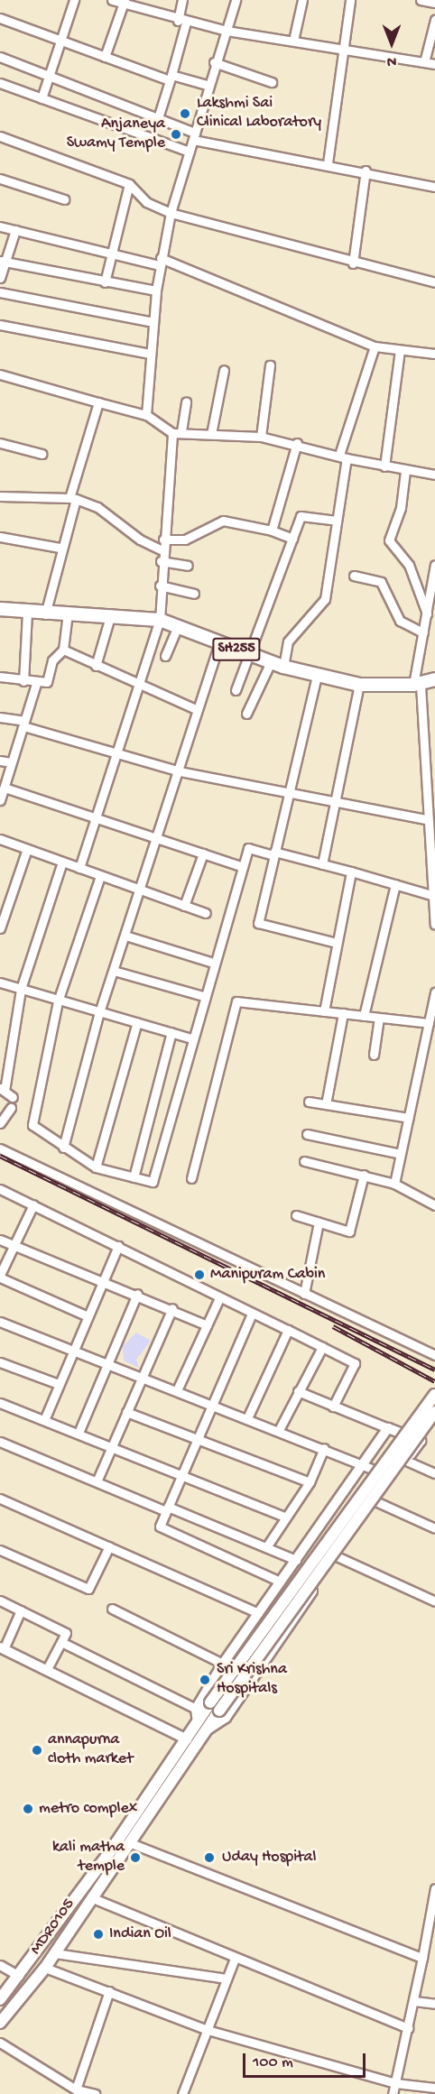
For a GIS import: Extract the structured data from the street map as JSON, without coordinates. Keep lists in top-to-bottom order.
{
  "streets": {
    "main road": ["SH255", "MDR0105"]
  },
  "places": [
    "Lakshmi Sai Clinical Laboratory",
    "Anjaneya Swamy Temple",
    "Manipuram Cabin",
    "Sri Krishna Hospitals",
    "annapurna cloth market",
    "metro complex",
    "kali matha temple",
    "Uday Hospital",
    "Indian Oil"
  ],
  "scale_bar": "100 m",
  "north": "bottom"
}
